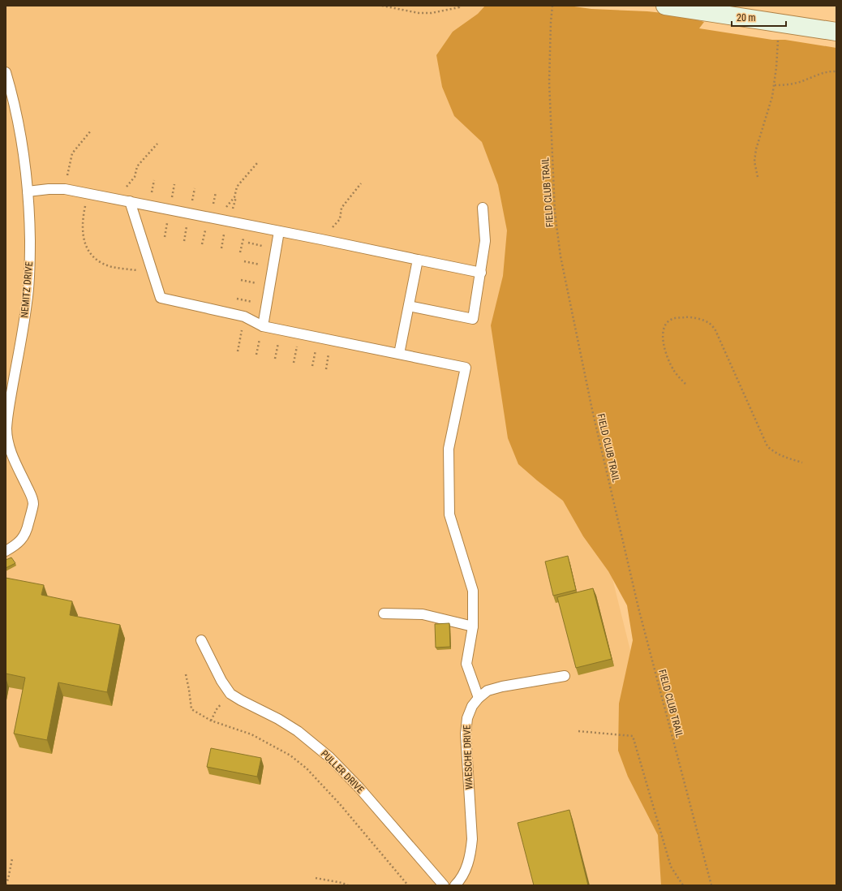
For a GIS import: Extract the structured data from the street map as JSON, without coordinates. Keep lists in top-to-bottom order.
{
  "streets": {
    "lane": ["NEMITZ DRIVE", "WAESCHE DRIVE", "PULLER DRIVE"],
    "path": ["FIELD CLUB TRAIL"]
  },
  "scale_bar": "20 m"
}
